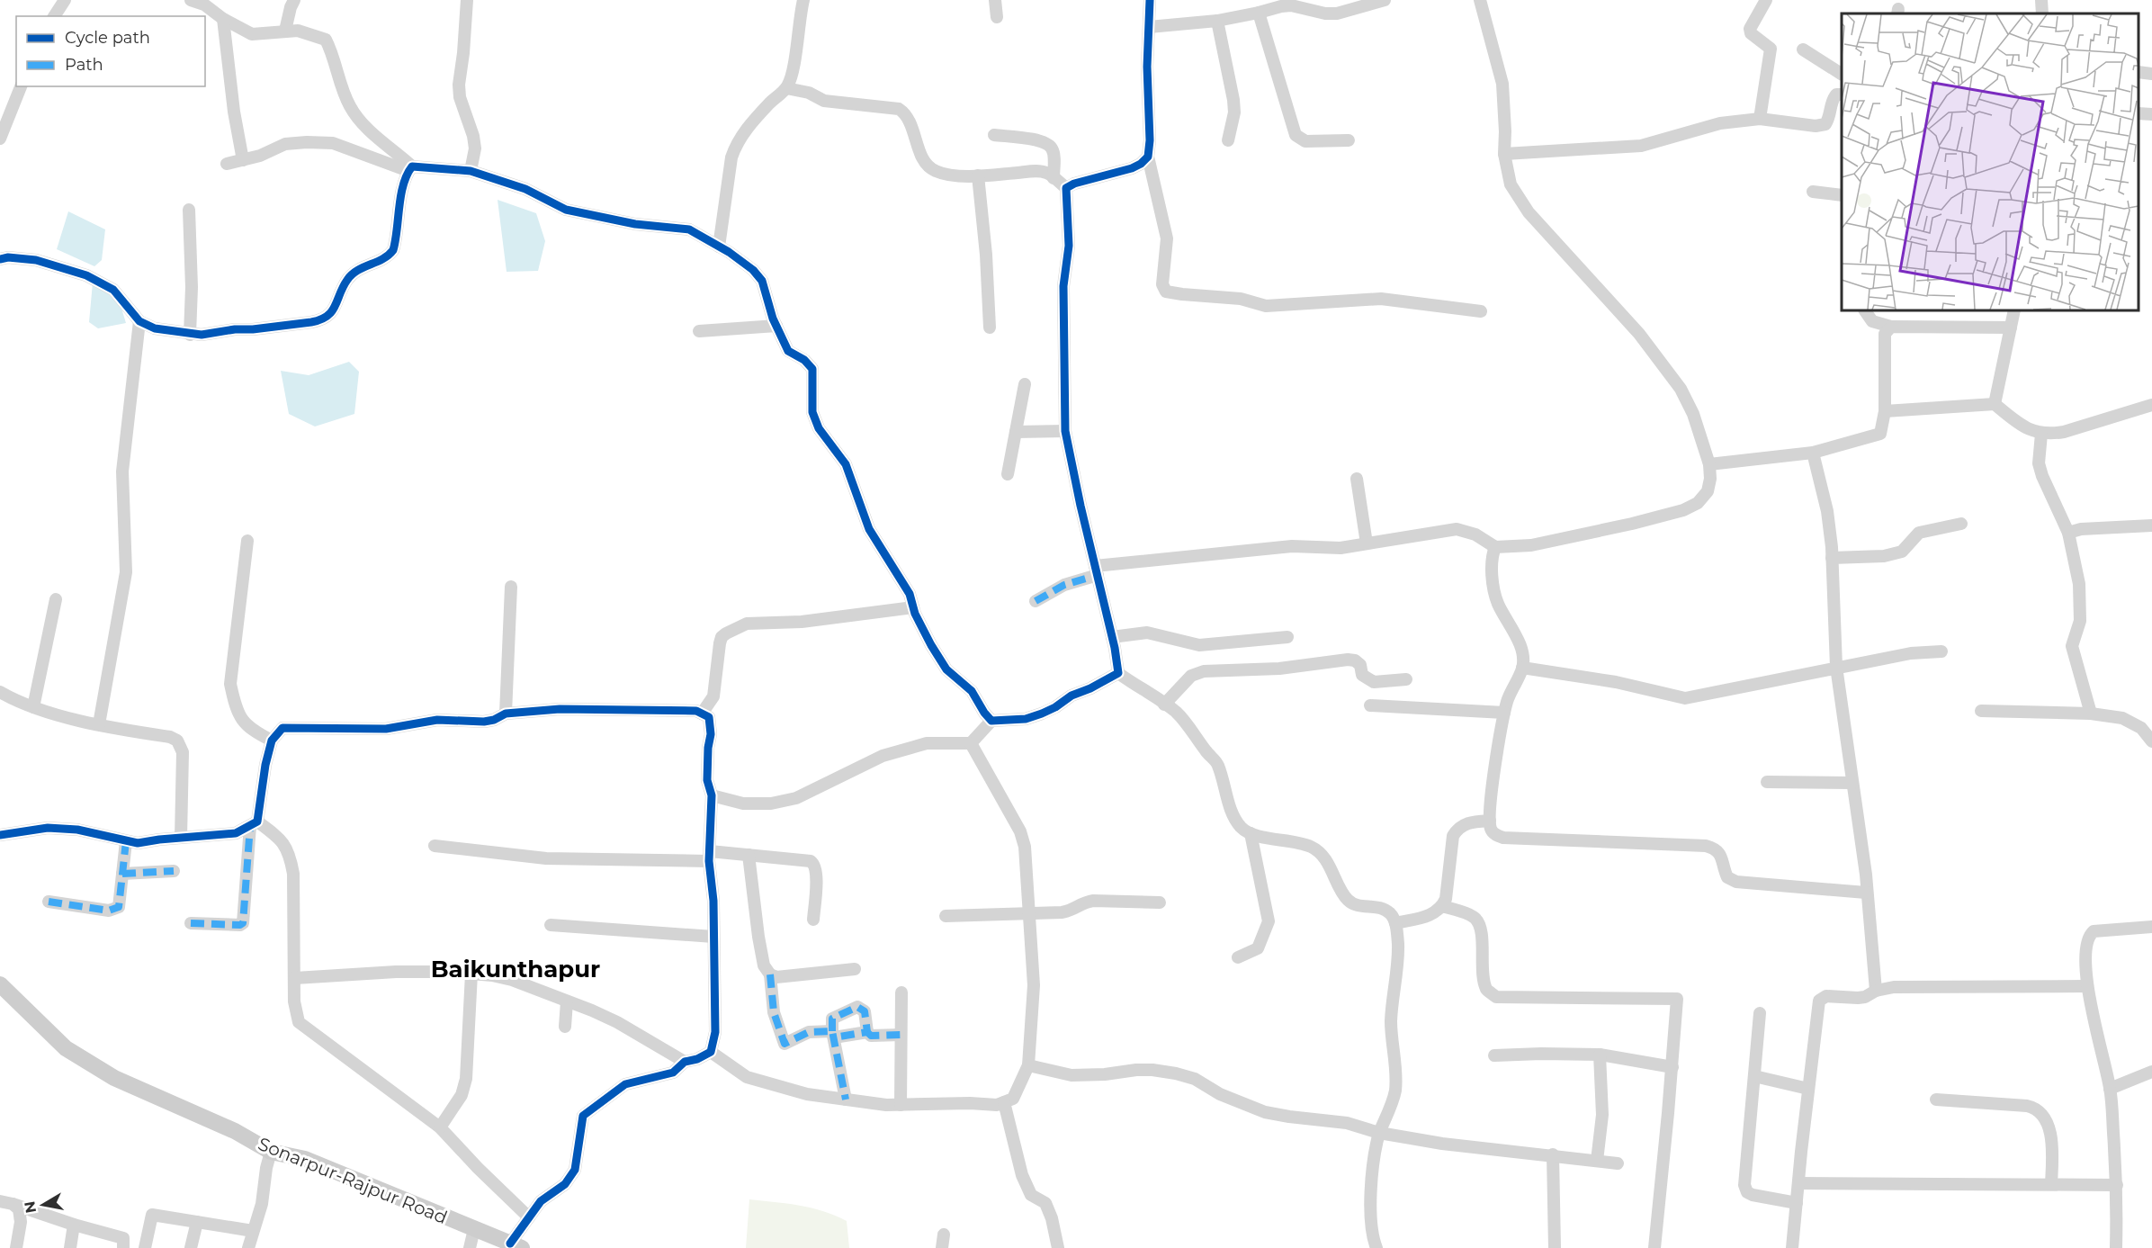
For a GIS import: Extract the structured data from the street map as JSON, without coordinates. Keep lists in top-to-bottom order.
{
  "streets": {
    "main road": ["Sonarpur-Rajpur Road"]
  },
  "districts": ["Baikunthapur"],
  "legend": ["Cycle path", "Path"],
  "north": "left"
}
